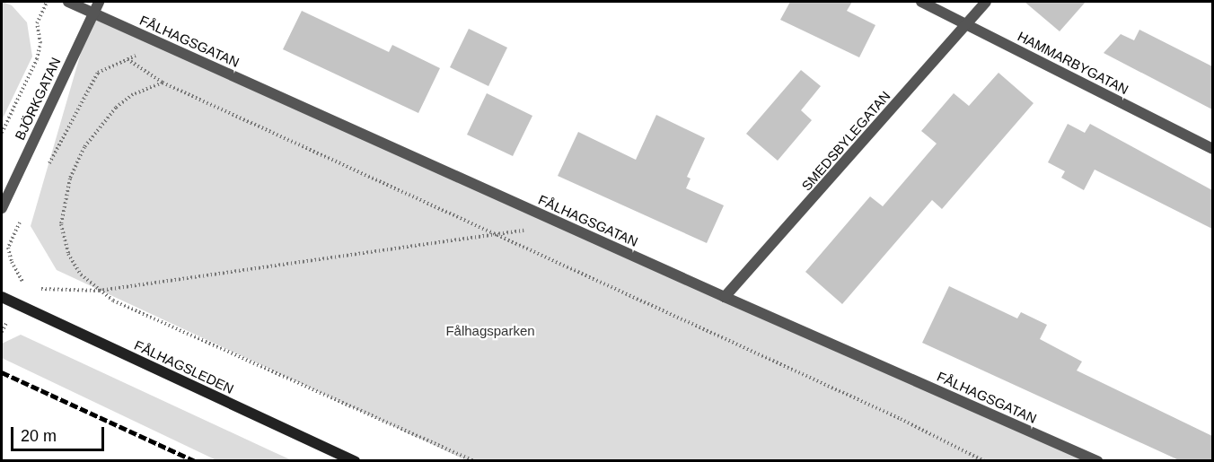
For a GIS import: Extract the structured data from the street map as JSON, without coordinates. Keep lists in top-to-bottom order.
{
  "streets": {
    "main road": ["FÅLHAGSLEDEN"],
    "street": [
      "FÅLHAGSGATAN",
      "HAMMARBYGATAN",
      "BJÖRKGATAN",
      "SMEDSBYLEGATAN"
    ]
  },
  "crossings": [
    ["FÅLHAGSGATAN", "BJÖRKGATAN"],
    ["FÅLHAGSGATAN", "SMEDSBYLEGATAN"],
    ["HAMMARBYGATAN", "SMEDSBYLEGATAN"]
  ],
  "parks": ["Fålhagsparken"],
  "scale_bar": "20 m"
}
